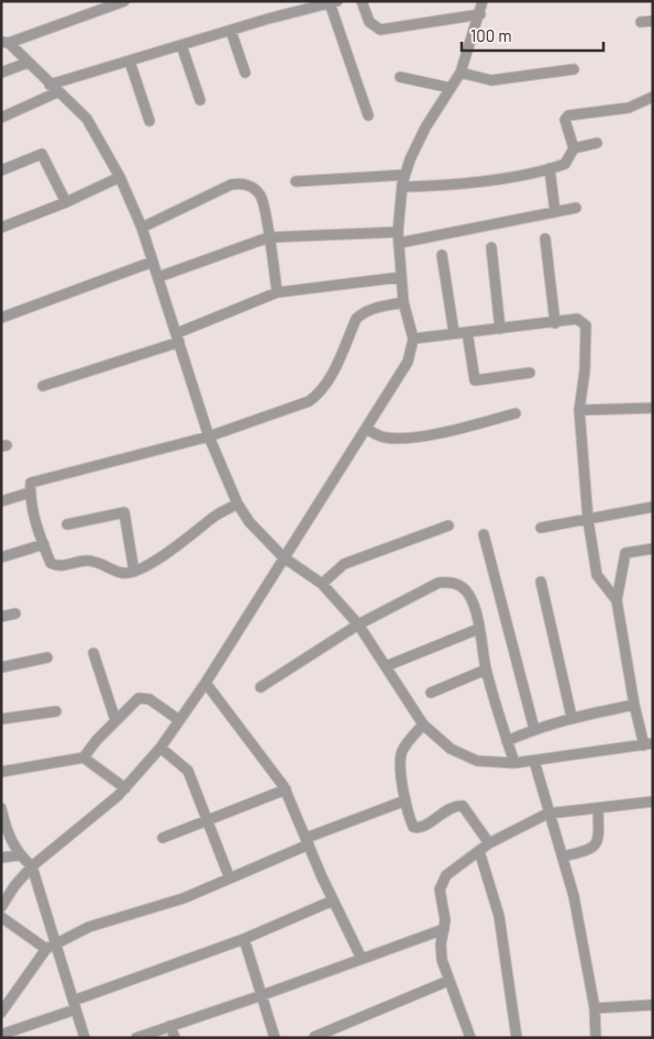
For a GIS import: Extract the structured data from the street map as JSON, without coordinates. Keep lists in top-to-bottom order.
{
  "scale_bar": "100 m"
}
